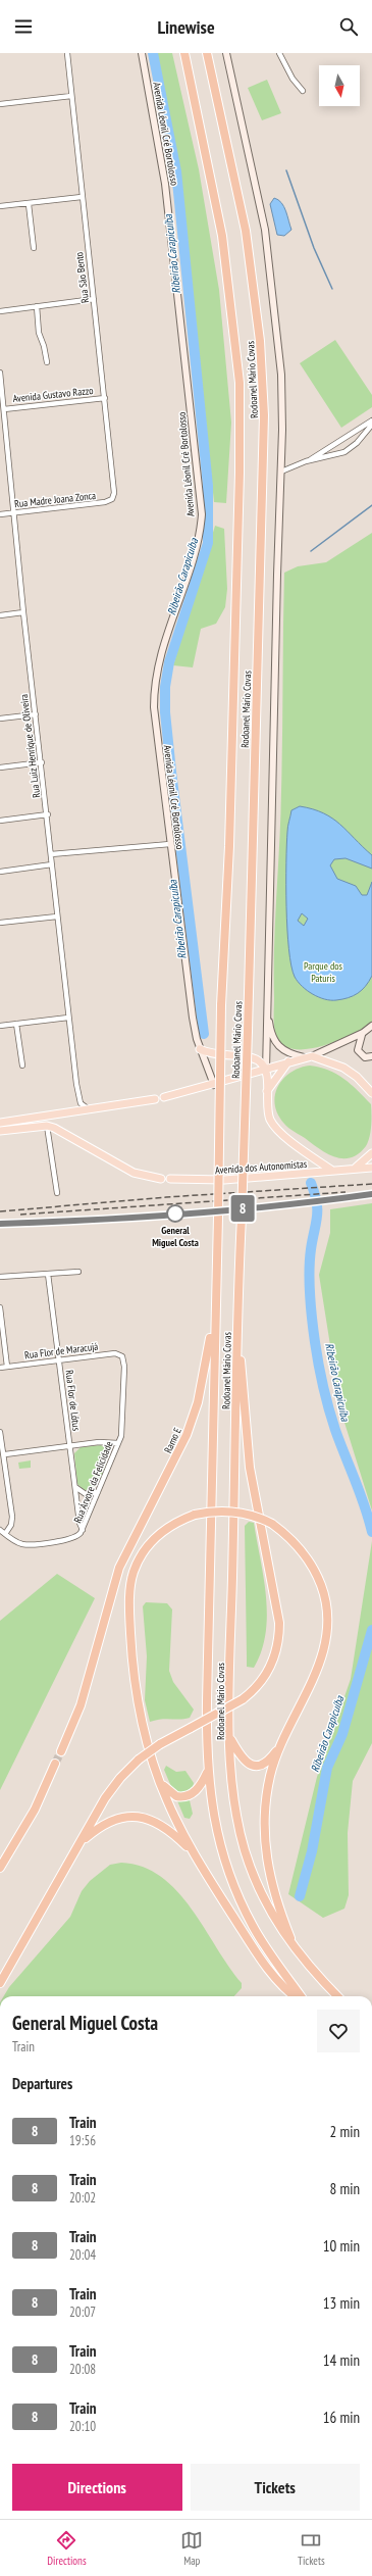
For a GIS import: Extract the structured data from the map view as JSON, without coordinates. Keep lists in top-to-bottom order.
{
  "streets": {
    "highway": ["Rodoanel Mário Covas", "Ramo E"],
    "main road": ["Avenida Léonil Cré Bortolosso", "Avenida dos Autonomistas"],
    "street": [
      "Rua São Bento",
      "Avenida Gustavo Razzo",
      "Rua Madre Joana Zonca",
      "Rua Luiz Henrique de Oliveira",
      "Rua Flor de Maracujá",
      "Rua Flor de Lótus",
      "Rua Árvore da Felicidade"
    ]
  },
  "crossings": [
    ["Rua São Bento", "Avenida Gustavo Razzo"],
    ["Rua São Bento", "Rua Madre Joana Zonca"],
    ["Rodoanel Mário Covas", "Ramo E"],
    ["Avenida Gustavo Razzo", "Rua Luiz Henrique de Oliveira"],
    ["Rua Madre Joana Zonca", "Rua Luiz Henrique de Oliveira"],
    ["Rua Flor de Maracujá", "Rua Flor de Lótus"],
    ["Rua Flor de Maracujá", "Rua Árvore da Felicidade"],
    ["Rua Flor de Lótus", "Rua Árvore da Felicidade"]
  ],
  "water": ["Ribeirão Carapicuíba"],
  "parks": ["Parque dos Paturis"],
  "places": ["General Miguel Costa"],
  "north": "bottom",
  "page": {
    "header": "Linewise",
    "on_map": "8",
    "heading": [
      ["General Miguel Costa", "Train"],
      "Departures"
    ],
    "list": [
      {
        "mark": "8",
        "name": "Train",
        "note": "19:56",
        "value": "2 min"
      },
      {
        "mark": "8",
        "name": "Train",
        "note": "20:02",
        "value": "8 min"
      },
      {
        "mark": "8",
        "name": "Train",
        "note": "20:04",
        "value": "10 min"
      },
      {
        "mark": "8",
        "name": "Train",
        "note": "20:07",
        "value": "13 min"
      },
      {
        "mark": "8",
        "name": "Train",
        "note": "20:08",
        "value": "14 min"
      },
      {
        "mark": "8",
        "name": "Train",
        "note": "20:10",
        "value": "16 min"
      }
    ],
    "buttons": ["Directions", "Tickets"],
    "tabs": ["Directions", "Map", "Tickets"]
  }
}
